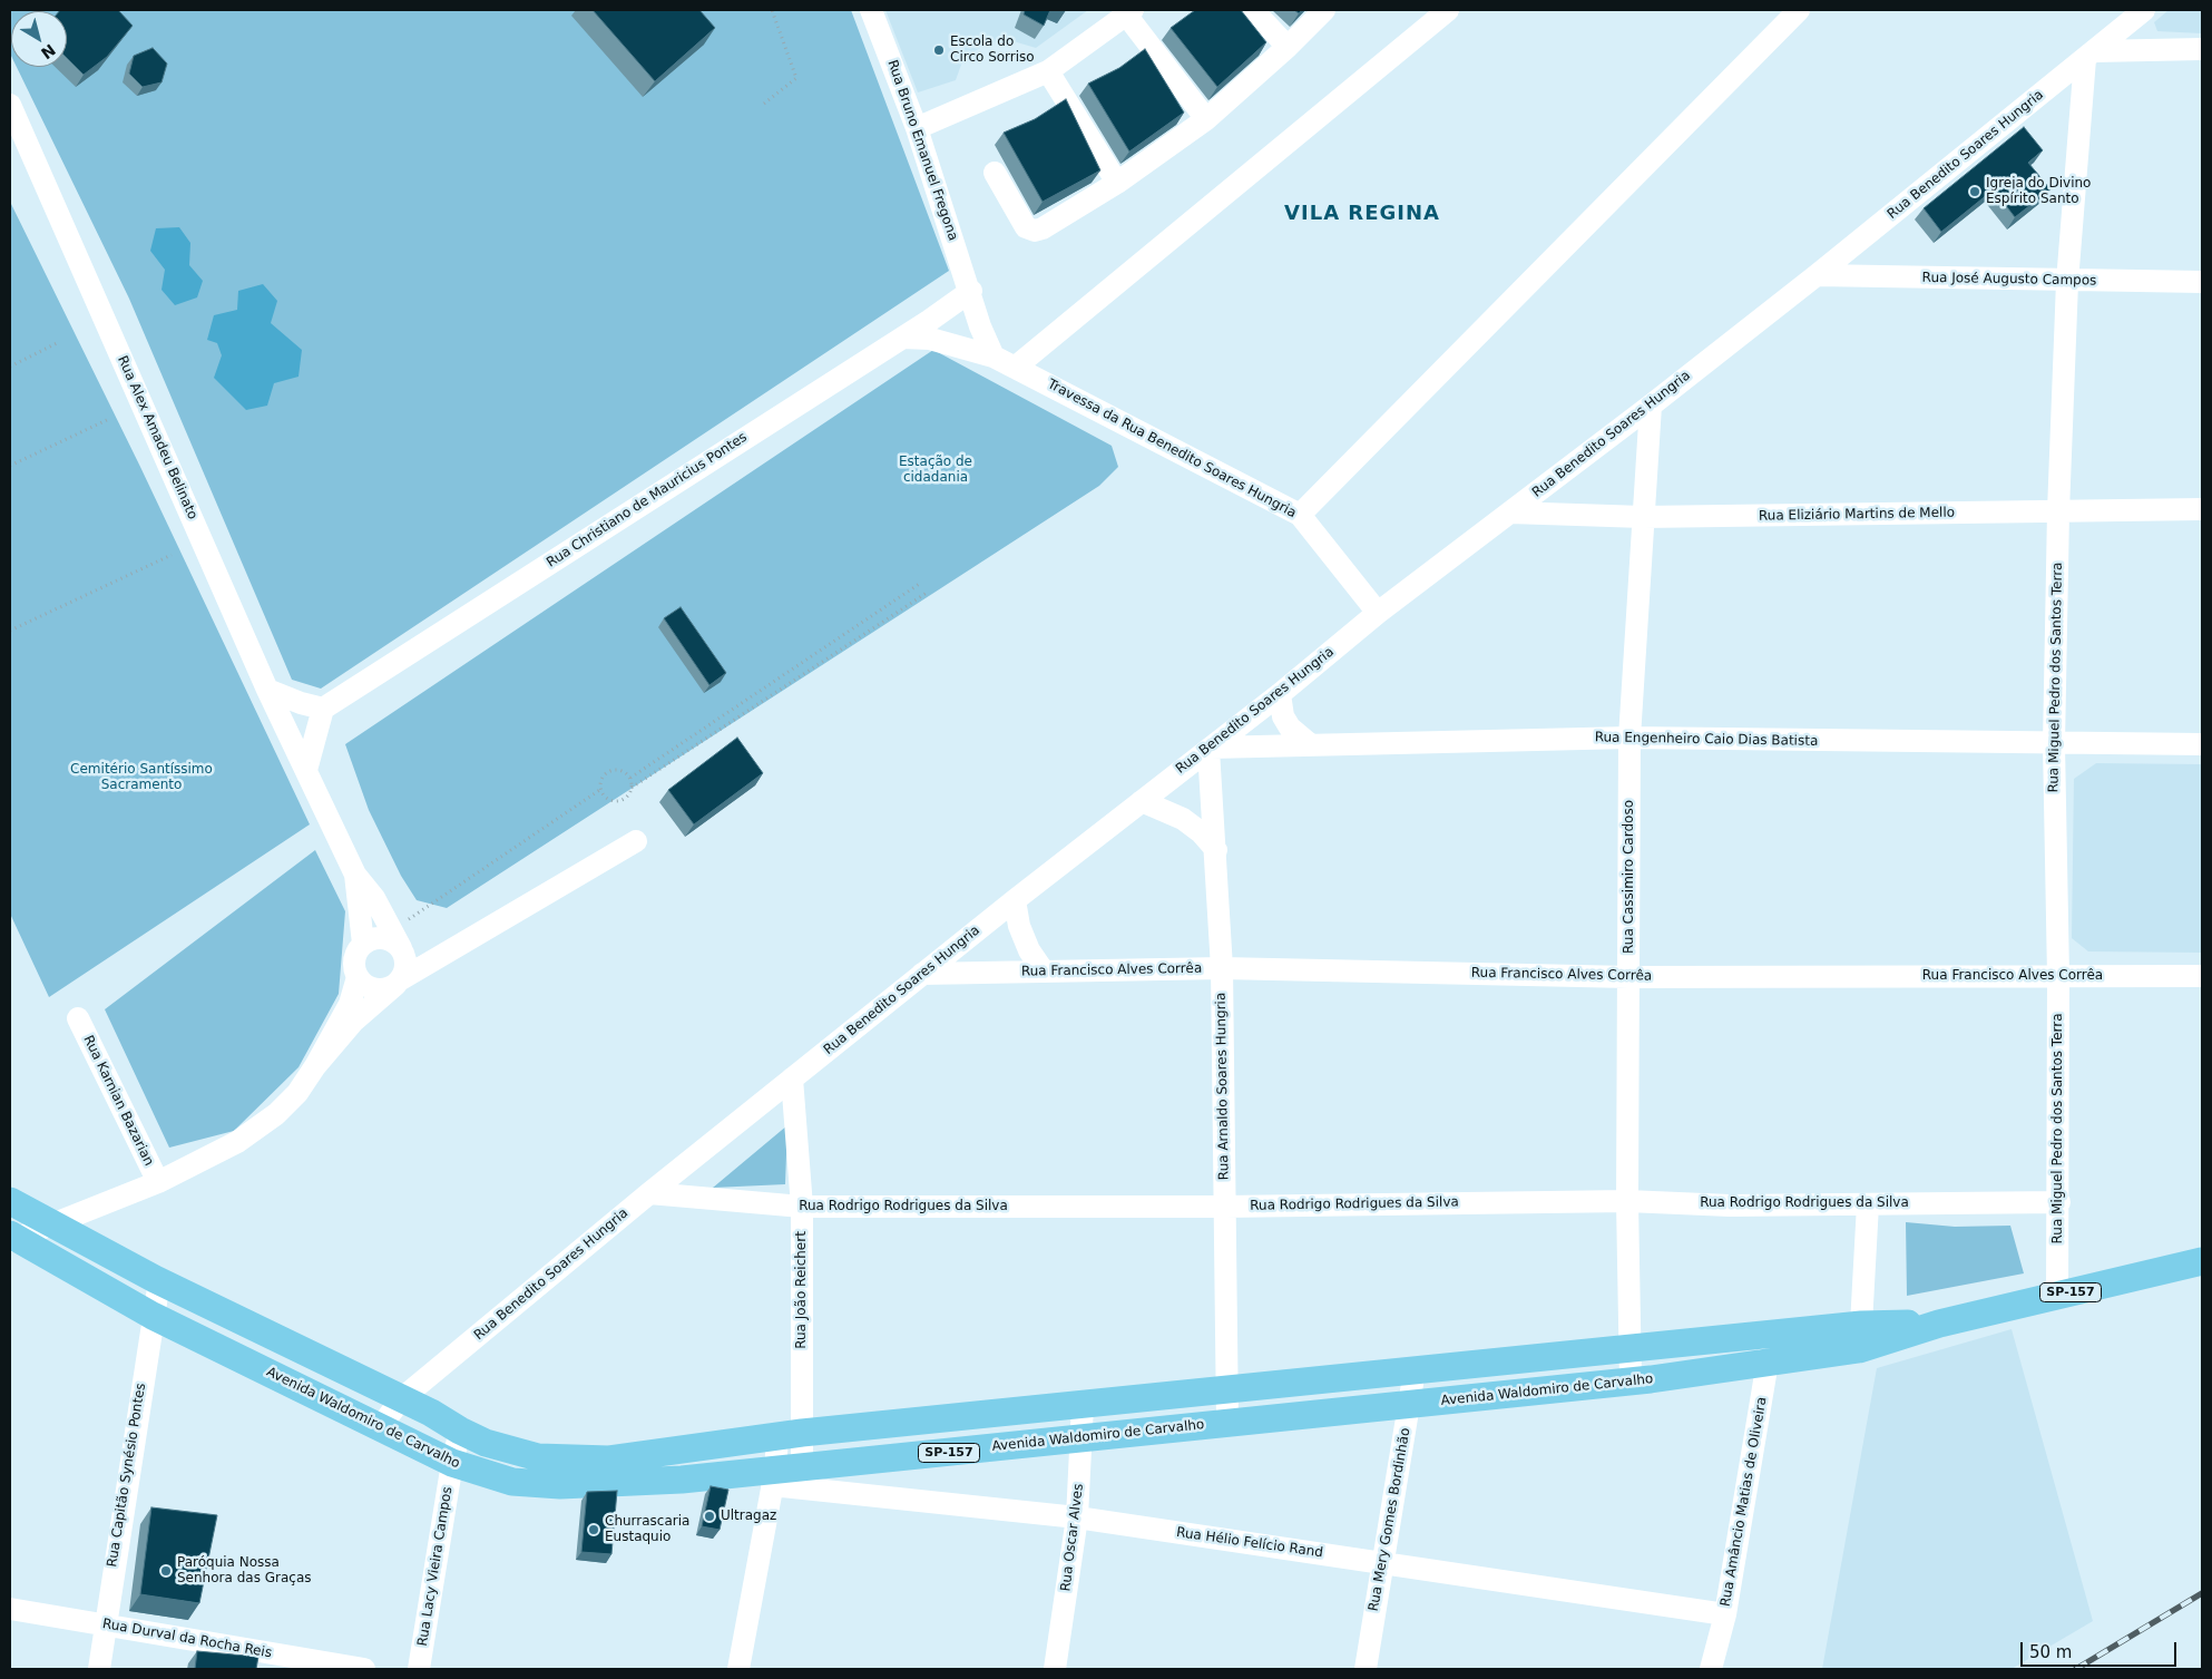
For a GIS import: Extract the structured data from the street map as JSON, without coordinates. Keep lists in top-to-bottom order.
{
  "streets": {
    "main road": ["SP-157", "Avenida Waldomiro de Carvalho"],
    "street": [
      "Rua Bruno Emanuel Fregona",
      "Rua Benedito Soares Hungria",
      "Rua José Augusto Campos",
      "Rua Alex Amadeu Belinato",
      "Travessa da Rua Benedito Soares Hungria",
      "Rua Christiano de Mauricius Pontes",
      "Rua Eliziário Martins de Mello",
      "Rua Miguel Pedro dos Santos Terra",
      "Rua Engenheiro Caio Dias Batista",
      "Rua Cassimiro Cardoso",
      "Rua Francisco Alves Corrêa",
      "Rua Arnaldo Soares Hungria",
      "Rua Karnian Bazarian",
      "Rua Rodrigo Rodrigues da Silva",
      "Rua João Reichert",
      "Rua Capitão Synésio Pontes",
      "Rua Amâncio Matias de Oliveira",
      "Rua Mery Gomes Bordinhão",
      "Rua Oscar Alves",
      "Rua Hélio Felício Rand",
      "Rua Lacy Vieira Campos",
      "Rua Durval da Rocha Reis"
    ]
  },
  "crossings": [
    ["Rua Bruno Emanuel Fregona", "Travessa da Rua Benedito Soares Hungria"],
    ["Rua Bruno Emanuel Fregona", "Rua Christiano de Mauricius Pontes"],
    ["Rua Benedito Soares Hungria", "Rua José Augusto Campos"],
    ["Rua Benedito Soares Hungria", "Travessa da Rua Benedito Soares Hungria"],
    ["Rua Benedito Soares Hungria", "Rua Eliziário Martins de Mello"],
    ["Rua Benedito Soares Hungria", "Rua Miguel Pedro dos Santos Terra"],
    ["Rua Benedito Soares Hungria", "Rua Engenheiro Caio Dias Batista"],
    ["Rua Benedito Soares Hungria", "Rua Cassimiro Cardoso"],
    ["Rua Benedito Soares Hungria", "Rua Francisco Alves Corrêa"],
    ["Rua Benedito Soares Hungria", "Rua Arnaldo Soares Hungria"],
    ["Rua Benedito Soares Hungria", "Rua Rodrigo Rodrigues da Silva"],
    ["Rua Benedito Soares Hungria", "Rua João Reichert"],
    ["Rua Benedito Soares Hungria", "Avenida Waldomiro de Carvalho"],
    ["Rua José Augusto Campos", "Rua Miguel Pedro dos Santos Terra"],
    ["Travessa da Rua Benedito Soares Hungria", "Rua Christiano de Mauricius Pontes"],
    ["Rua Eliziário Martins de Mello", "Rua Miguel Pedro dos Santos Terra"],
    ["Rua Eliziário Martins de Mello", "Rua Cassimiro Cardoso"],
    ["Rua Miguel Pedro dos Santos Terra", "Rua Engenheiro Caio Dias Batista"],
    ["Rua Miguel Pedro dos Santos Terra", "Rua Francisco Alves Corrêa"],
    ["Rua Miguel Pedro dos Santos Terra", "Rua Rodrigo Rodrigues da Silva"],
    ["Rua Miguel Pedro dos Santos Terra", "Avenida Waldomiro de Carvalho"],
    ["Rua Engenheiro Caio Dias Batista", "Rua Cassimiro Cardoso"],
    ["Rua Engenheiro Caio Dias Batista", "Rua Arnaldo Soares Hungria"],
    ["Rua Cassimiro Cardoso", "Rua Francisco Alves Corrêa"],
    ["Rua Cassimiro Cardoso", "Rua Rodrigo Rodrigues da Silva"],
    ["Rua Cassimiro Cardoso", "Avenida Waldomiro de Carvalho"],
    ["Rua Francisco Alves Corrêa", "Rua Arnaldo Soares Hungria"],
    ["Rua Arnaldo Soares Hungria", "Rua Rodrigo Rodrigues da Silva"],
    ["Rua Arnaldo Soares Hungria", "Avenida Waldomiro de Carvalho"],
    ["Rua Rodrigo Rodrigues da Silva", "Rua João Reichert"],
    ["Rua João Reichert", "Avenida Waldomiro de Carvalho"],
    ["Avenida Waldomiro de Carvalho", "Rua Capitão Synésio Pontes"],
    ["Avenida Waldomiro de Carvalho", "Rua Amâncio Matias de Oliveira"],
    ["Avenida Waldomiro de Carvalho", "Rua Mery Gomes Bordinhão"],
    ["Avenida Waldomiro de Carvalho", "Rua Oscar Alves"],
    ["Avenida Waldomiro de Carvalho", "Rua Hélio Felício Rand"],
    ["Avenida Waldomiro de Carvalho", "Rua Lacy Vieira Campos"],
    ["Rua Capitão Synésio Pontes", "Rua Durval da Rocha Reis"],
    ["Rua Amâncio Matias de Oliveira", "Rua Hélio Felício Rand"],
    ["Rua Mery Gomes Bordinhão", "Rua Hélio Felício Rand"],
    ["Rua Oscar Alves", "Rua Hélio Felício Rand"]
  ],
  "districts": ["VILA REGINA"],
  "parks": ["Estação de cidadania", "Cemitério Santíssimo Sacramento"],
  "places": [
    "Escola do Circo Sorriso",
    "Igreja do Divino Espírito Santo",
    "Ultragaz",
    "Churrascaria Eustaquio",
    "Paróquia Nossa Senhora das Graças"
  ],
  "scale_bar": "50 m",
  "north": "bottom right"
}
